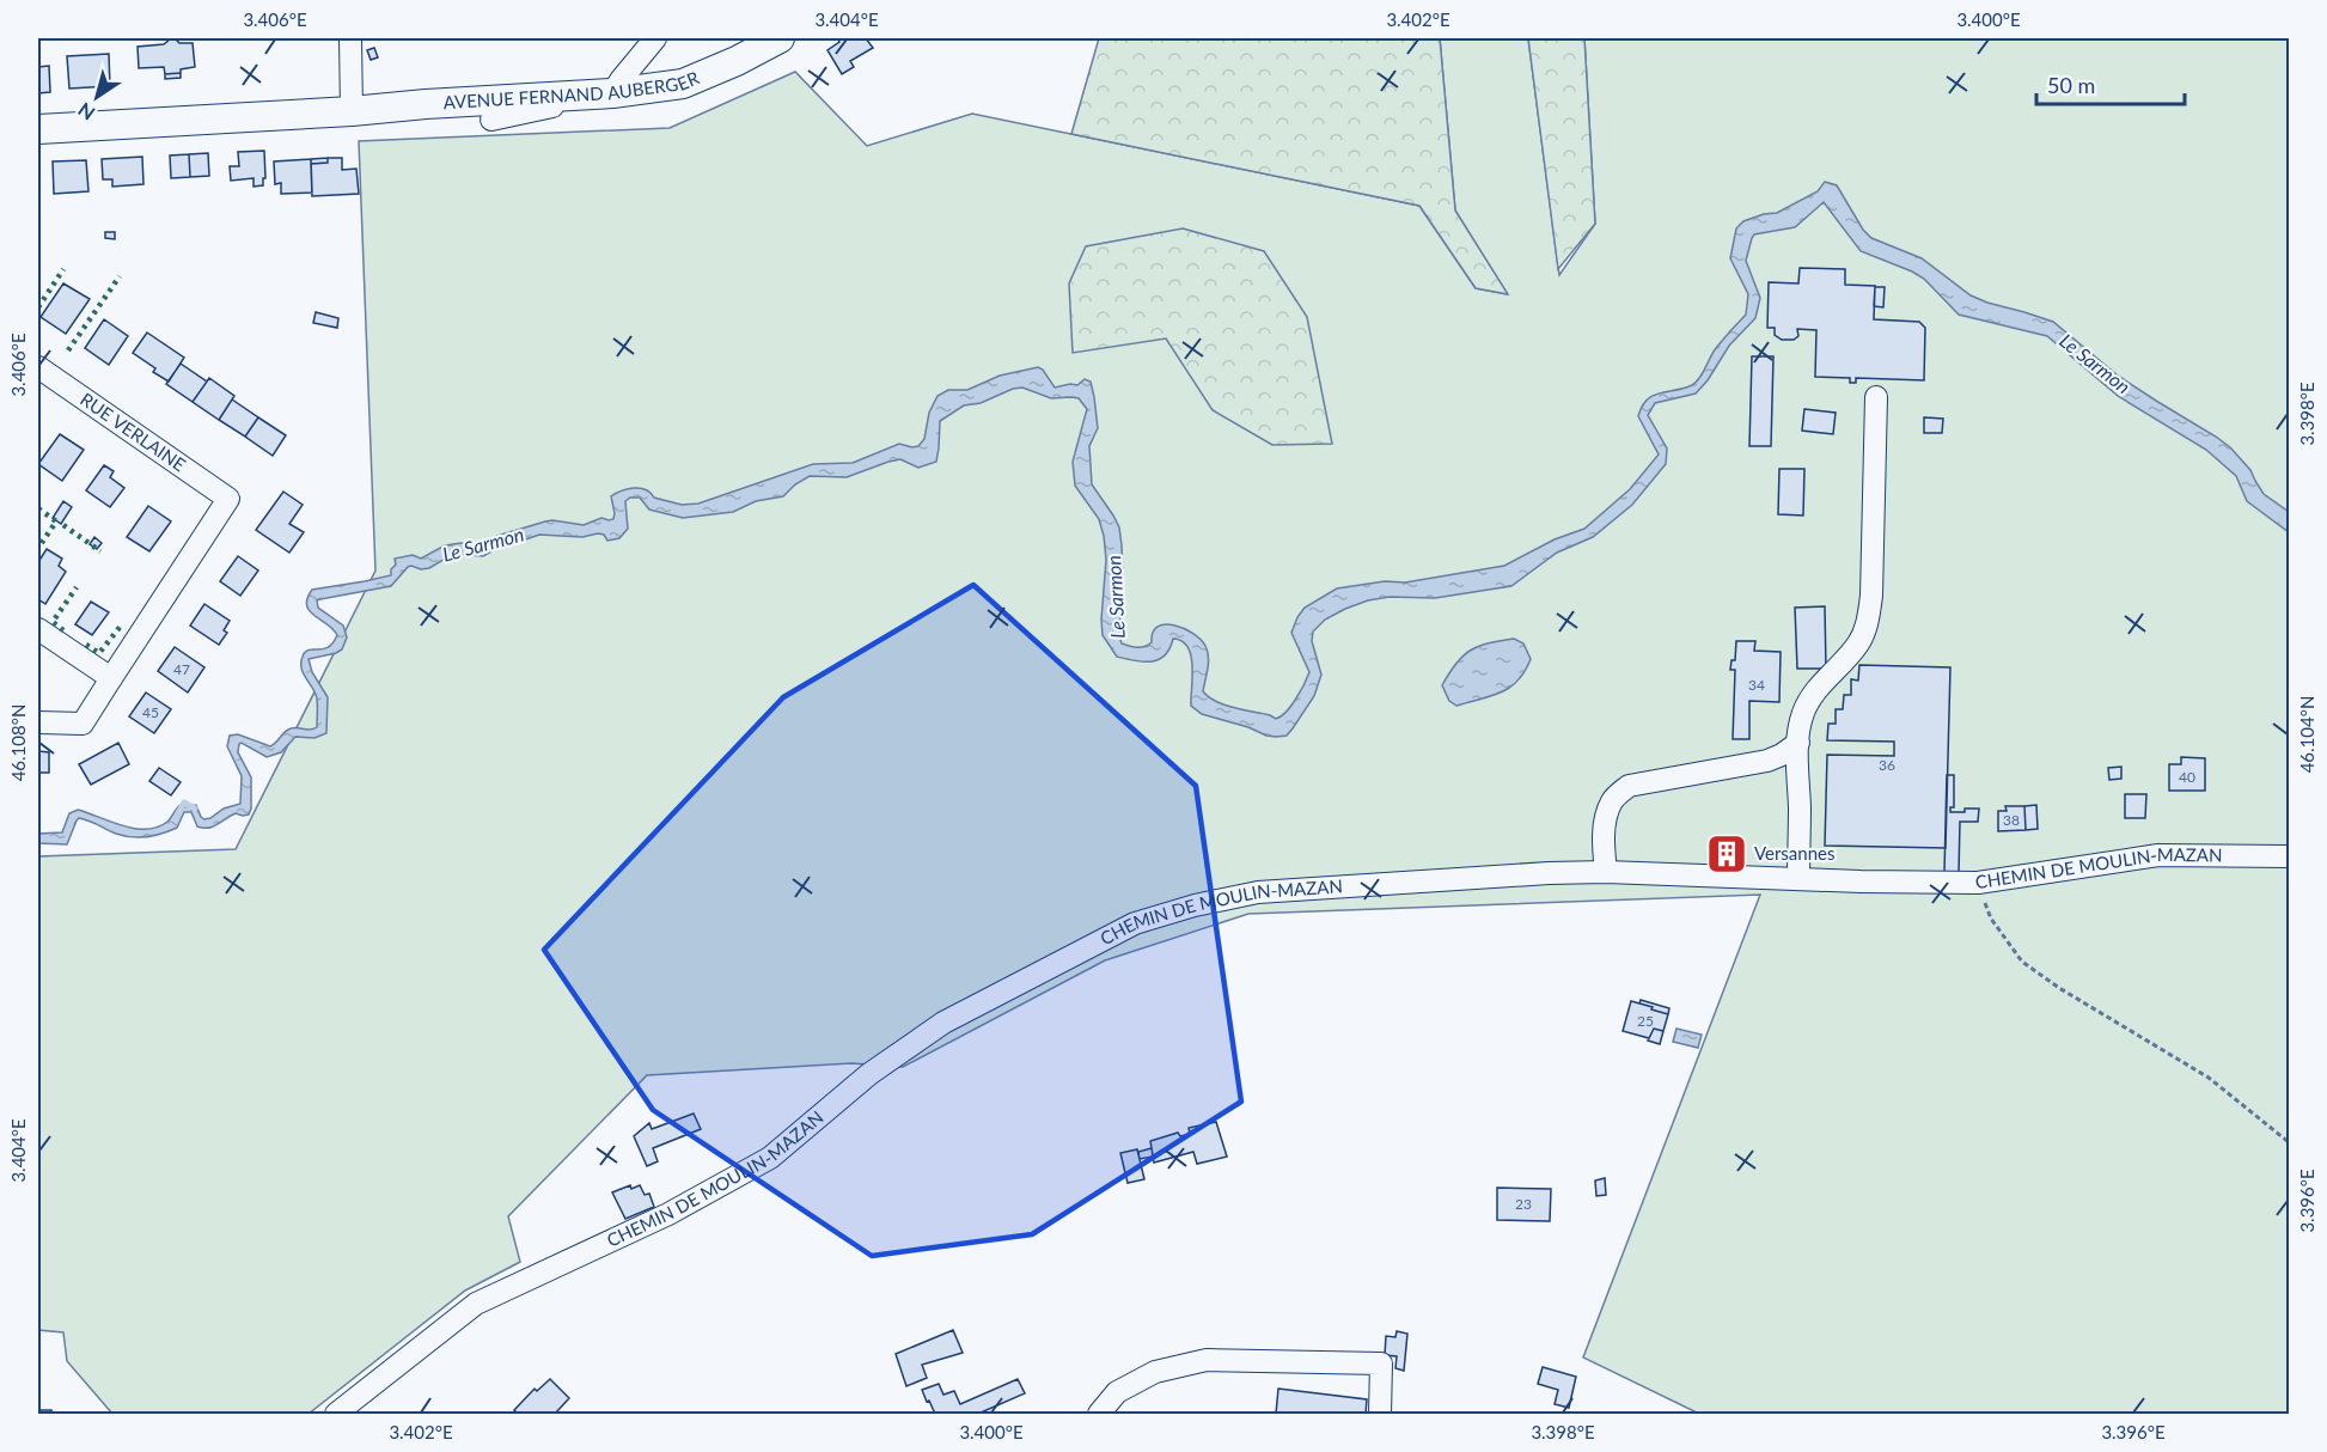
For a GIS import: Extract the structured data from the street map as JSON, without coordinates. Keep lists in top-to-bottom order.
{
  "streets": {
    "main road": ["AVENUE FERNAND AUBERGER"],
    "street": ["RUE VERLAINE", "CHEMIN DE MOULIN-MAZAN"]
  },
  "water": ["Le Sarmon"],
  "places": {
    "building": ["Versannes"]
  },
  "house_numbers": [
    "47",
    "34",
    "45",
    "36",
    "40",
    "38",
    "25",
    "23"
  ],
  "scale_bar": "50 m",
  "north": "bottom left",
  "coordinates": [
    "3.406°E",
    "3.404°E",
    "3.402°E",
    "3.400°E",
    "3.398°E",
    "46.104°N",
    "46.108°N",
    "3.396°E"
  ]
}
